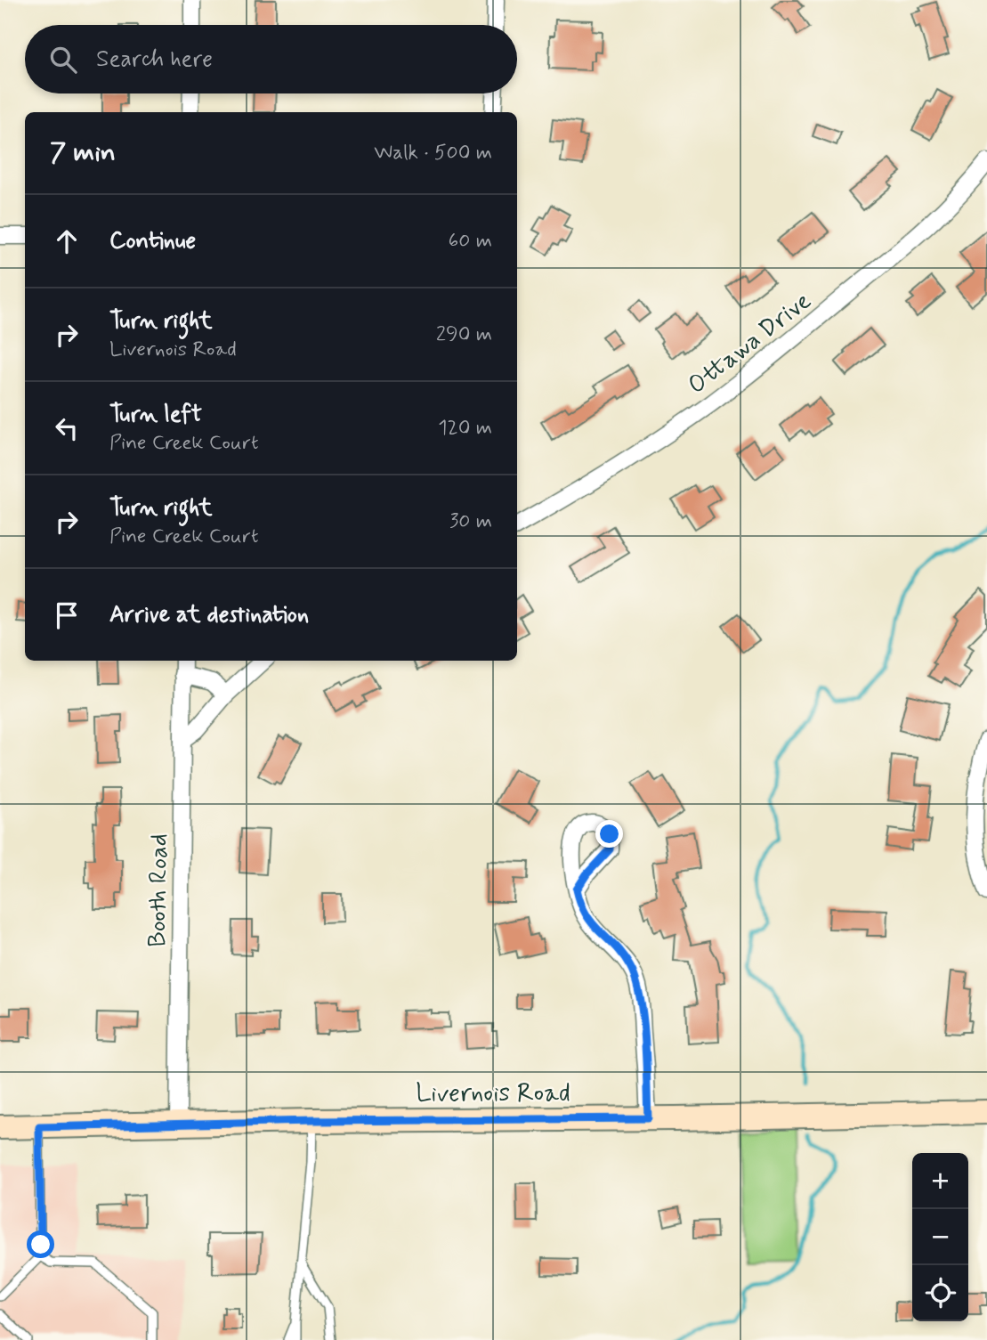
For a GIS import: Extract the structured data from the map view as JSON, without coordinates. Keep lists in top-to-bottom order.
{
  "streets": {
    "street": ["Ottawa Drive", "Booth Road", "Livernois Road"]
  },
  "crossings": [
    ["Booth Road", "Livernois Road"]
  ],
  "page": {
    "search": "Search here",
    "heading": ["7 min", "Walk · 500 m"],
    "list": [
      ["Continue", "60 m"],
      ["Turn right", "Livernois Road", "290 m"],
      ["Turn left", "Pine Creek Court", "120 m"],
      ["Turn right", "Pine Creek Court", "30 m"],
      "Arrive at destination"
    ],
    "map_buttons": ["+", "−"]
  }
}
